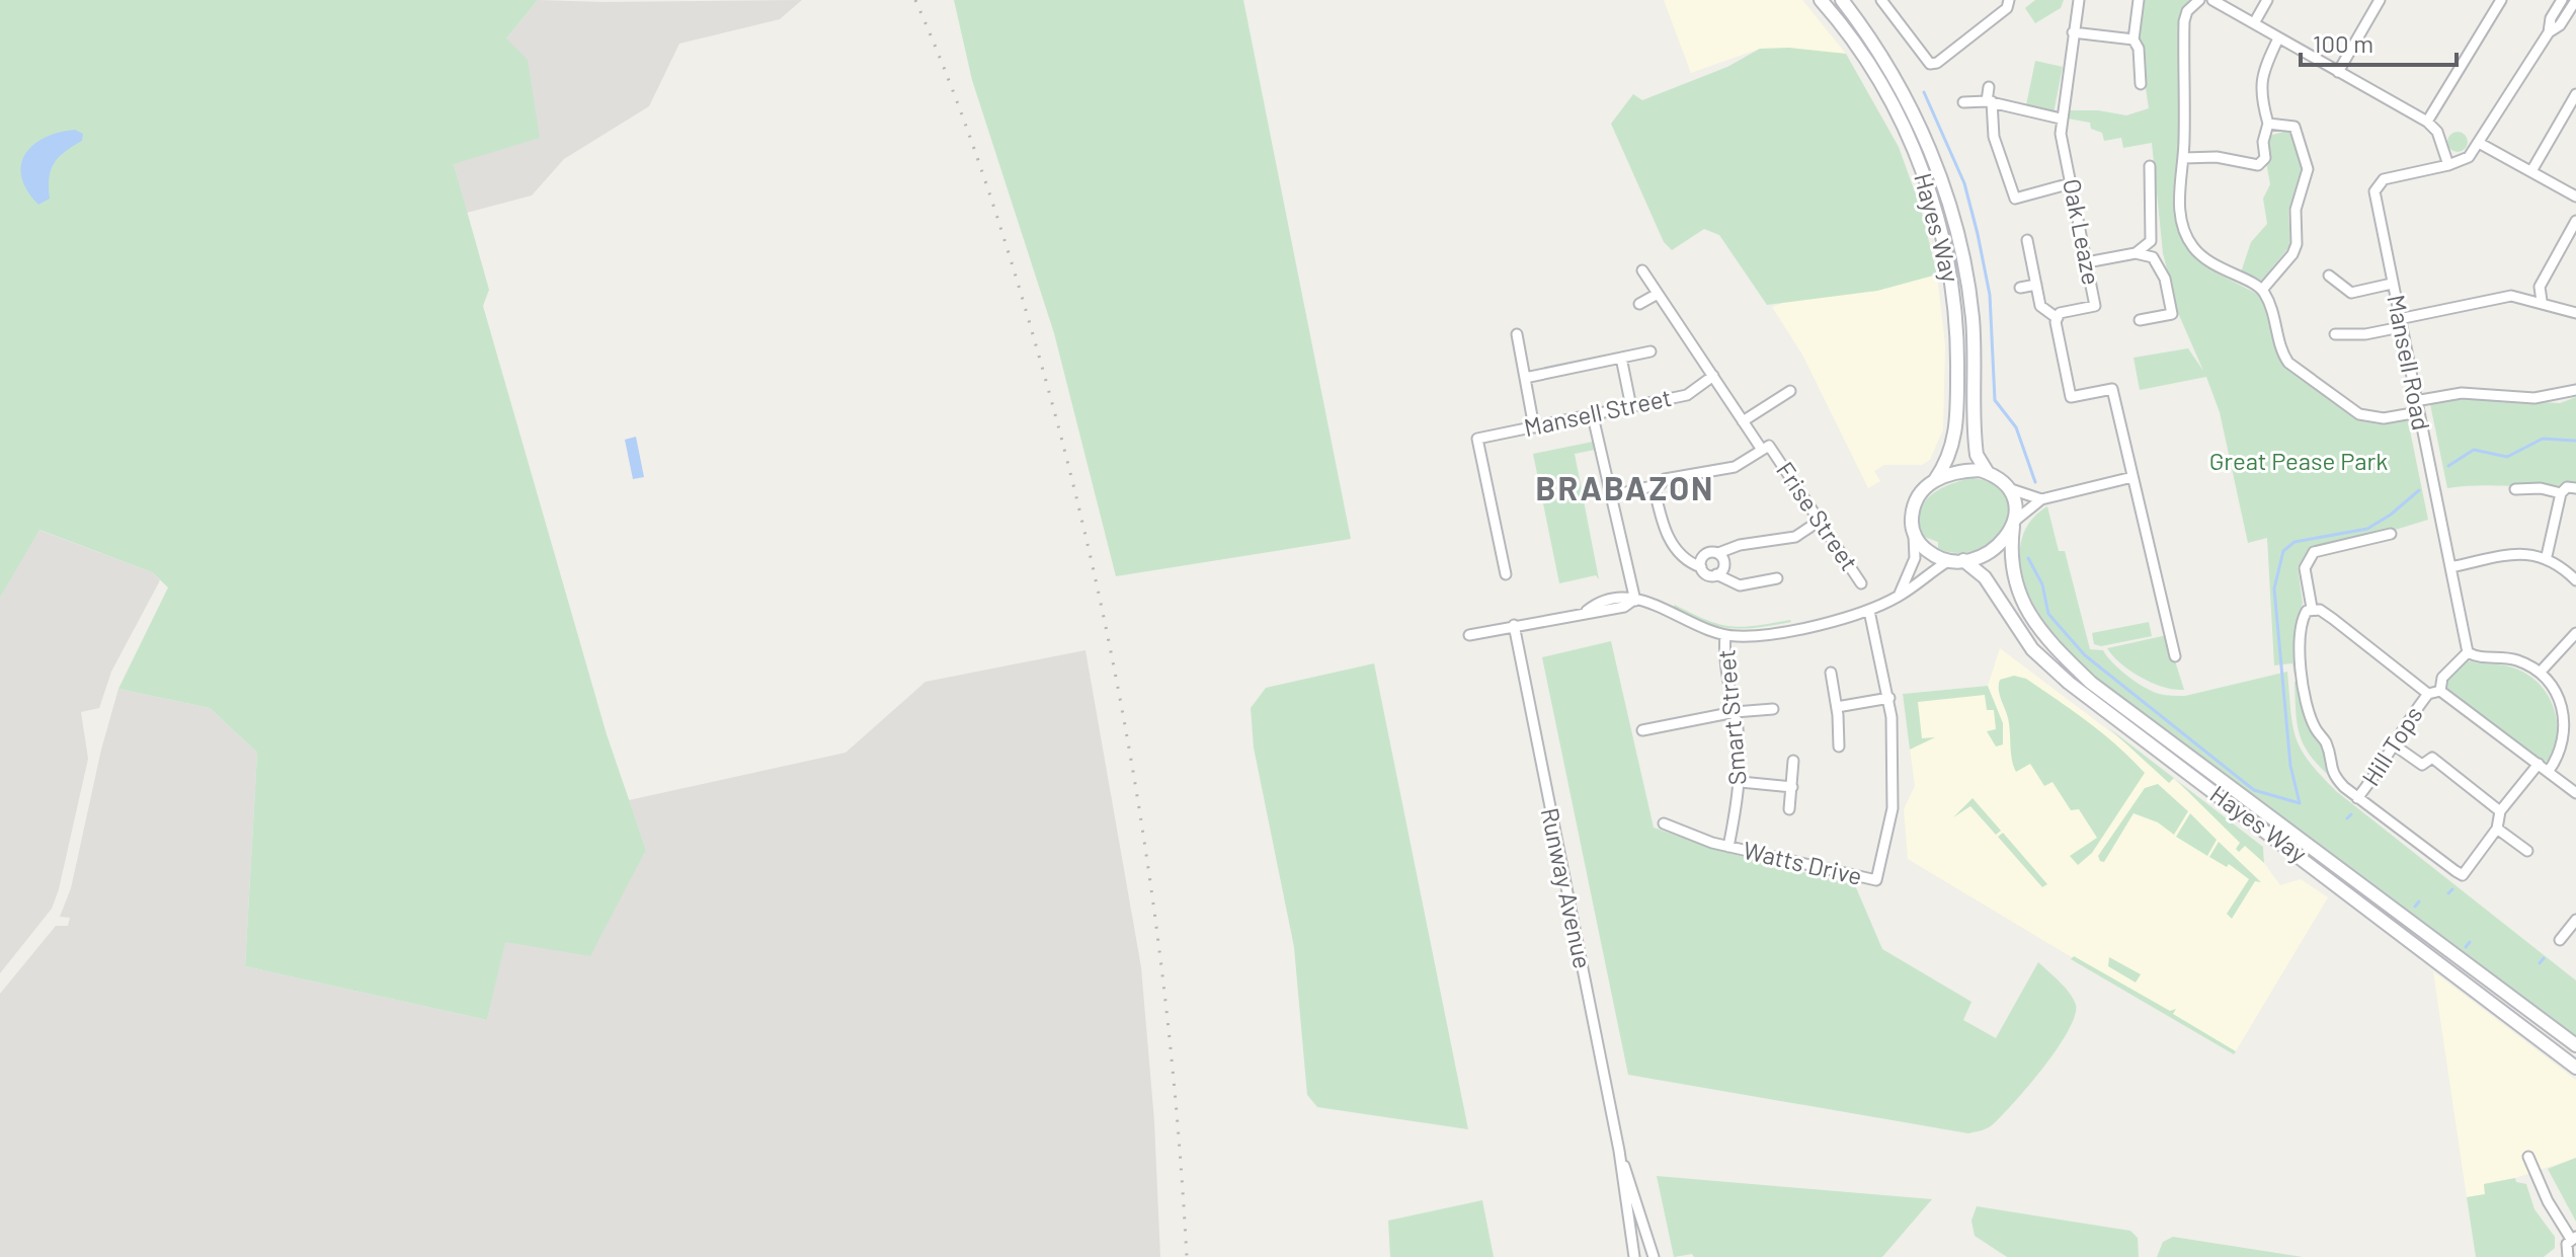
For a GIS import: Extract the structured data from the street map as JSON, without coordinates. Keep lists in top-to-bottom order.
{
  "streets": {
    "street": [
      "Hayes Way",
      "Oak Leaze",
      "Mansell Road",
      "Mansell Street",
      "Frise Street",
      "Smart Street",
      "Hill Tops",
      "Watts Drive",
      "Runway Avenue"
    ]
  },
  "crossings": [
    ["Mansell Street", "Frise Street"],
    ["Smart Street", "Watts Drive"]
  ],
  "districts": ["BRABAZON"],
  "parks": ["Great Pease Park"],
  "scale_bar": "100 m"
}
